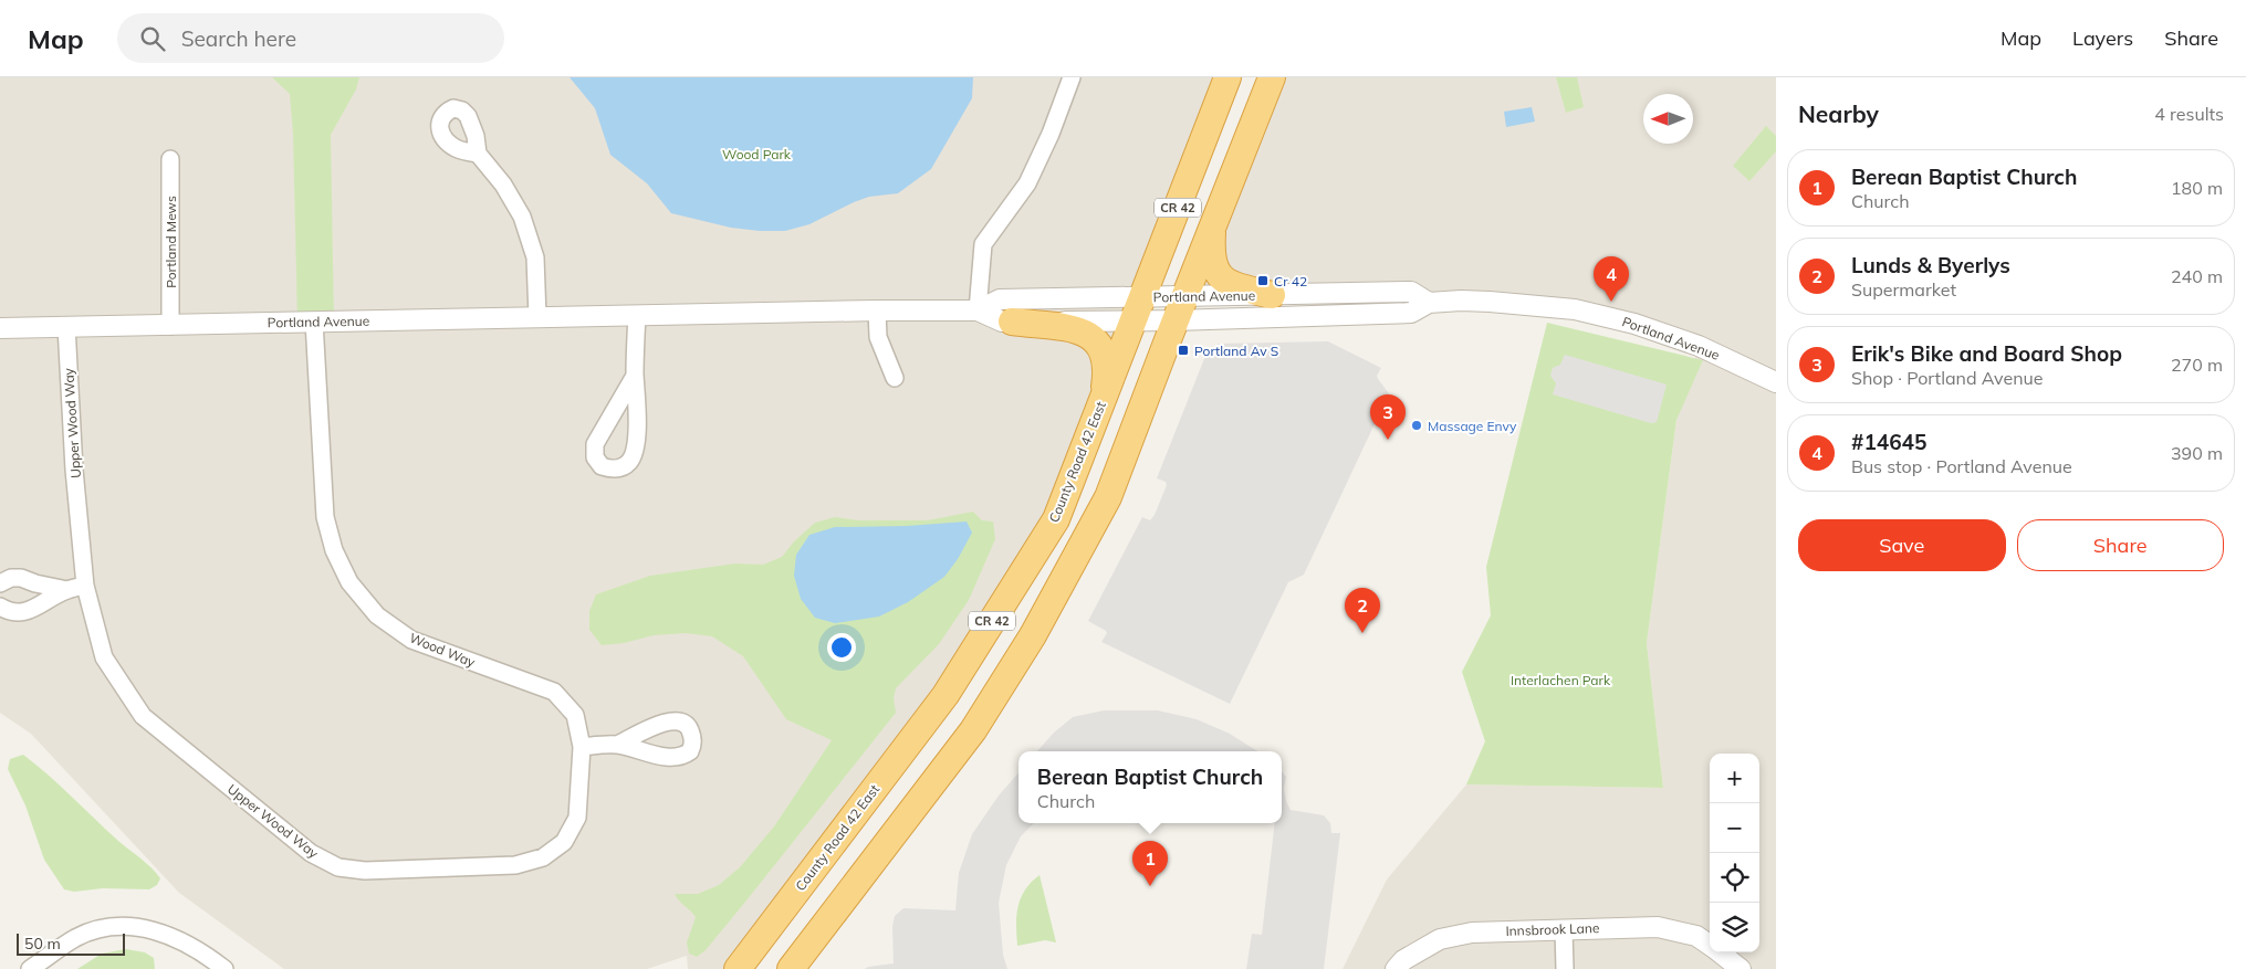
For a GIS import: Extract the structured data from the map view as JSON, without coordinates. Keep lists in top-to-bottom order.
{
  "streets": {
    "highway": ["CR 42", "County Road 42 East"],
    "street": [
      "Portland Mews",
      "Portland Avenue",
      "Upper Wood Way",
      "Wood Way",
      "Innsbrook Lane"
    ]
  },
  "crossings": [
    ["CR 42", "Portland Avenue"],
    ["Portland Mews", "Portland Avenue"],
    ["Portland Avenue", "Upper Wood Way"],
    ["Portland Avenue", "County Road 42 East"],
    ["Portland Avenue", "Wood Way"],
    ["Upper Wood Way", "Wood Way"]
  ],
  "parks": ["Wood Park", "Interlachen Park"],
  "places": {
    "transit": ["Cr 42", "Portland Av S"],
    "other": ["Massage Envy"]
  },
  "scale_bar": "50 m",
  "north": "left",
  "page": {
    "header": "Map",
    "search": "Search here",
    "nav": ["Map", "Layers", "Share"],
    "heading": ["Nearby", "4 results"],
    "list": [
      {
        "mark": "1",
        "name": "Berean Baptist Church",
        "note": "Church",
        "value": "180 m"
      },
      {
        "mark": "2",
        "name": "Lunds & Byerlys",
        "note": "Supermarket",
        "value": "240 m"
      },
      {
        "mark": "3",
        "name": "Erik's Bike and Board Shop",
        "note": "Shop · Portland Avenue",
        "value": "270 m"
      },
      {
        "mark": "4",
        "name": "#14645",
        "note": "Bus stop · Portland Avenue",
        "value": "390 m"
      }
    ],
    "pins": [
      "4",
      "3",
      "2",
      "1"
    ],
    "buttons": ["Save", "Share"],
    "popup": ["Berean Baptist Church", "Church"],
    "map_buttons": ["+", "−"],
    "scale": "50 m"
  }
}
